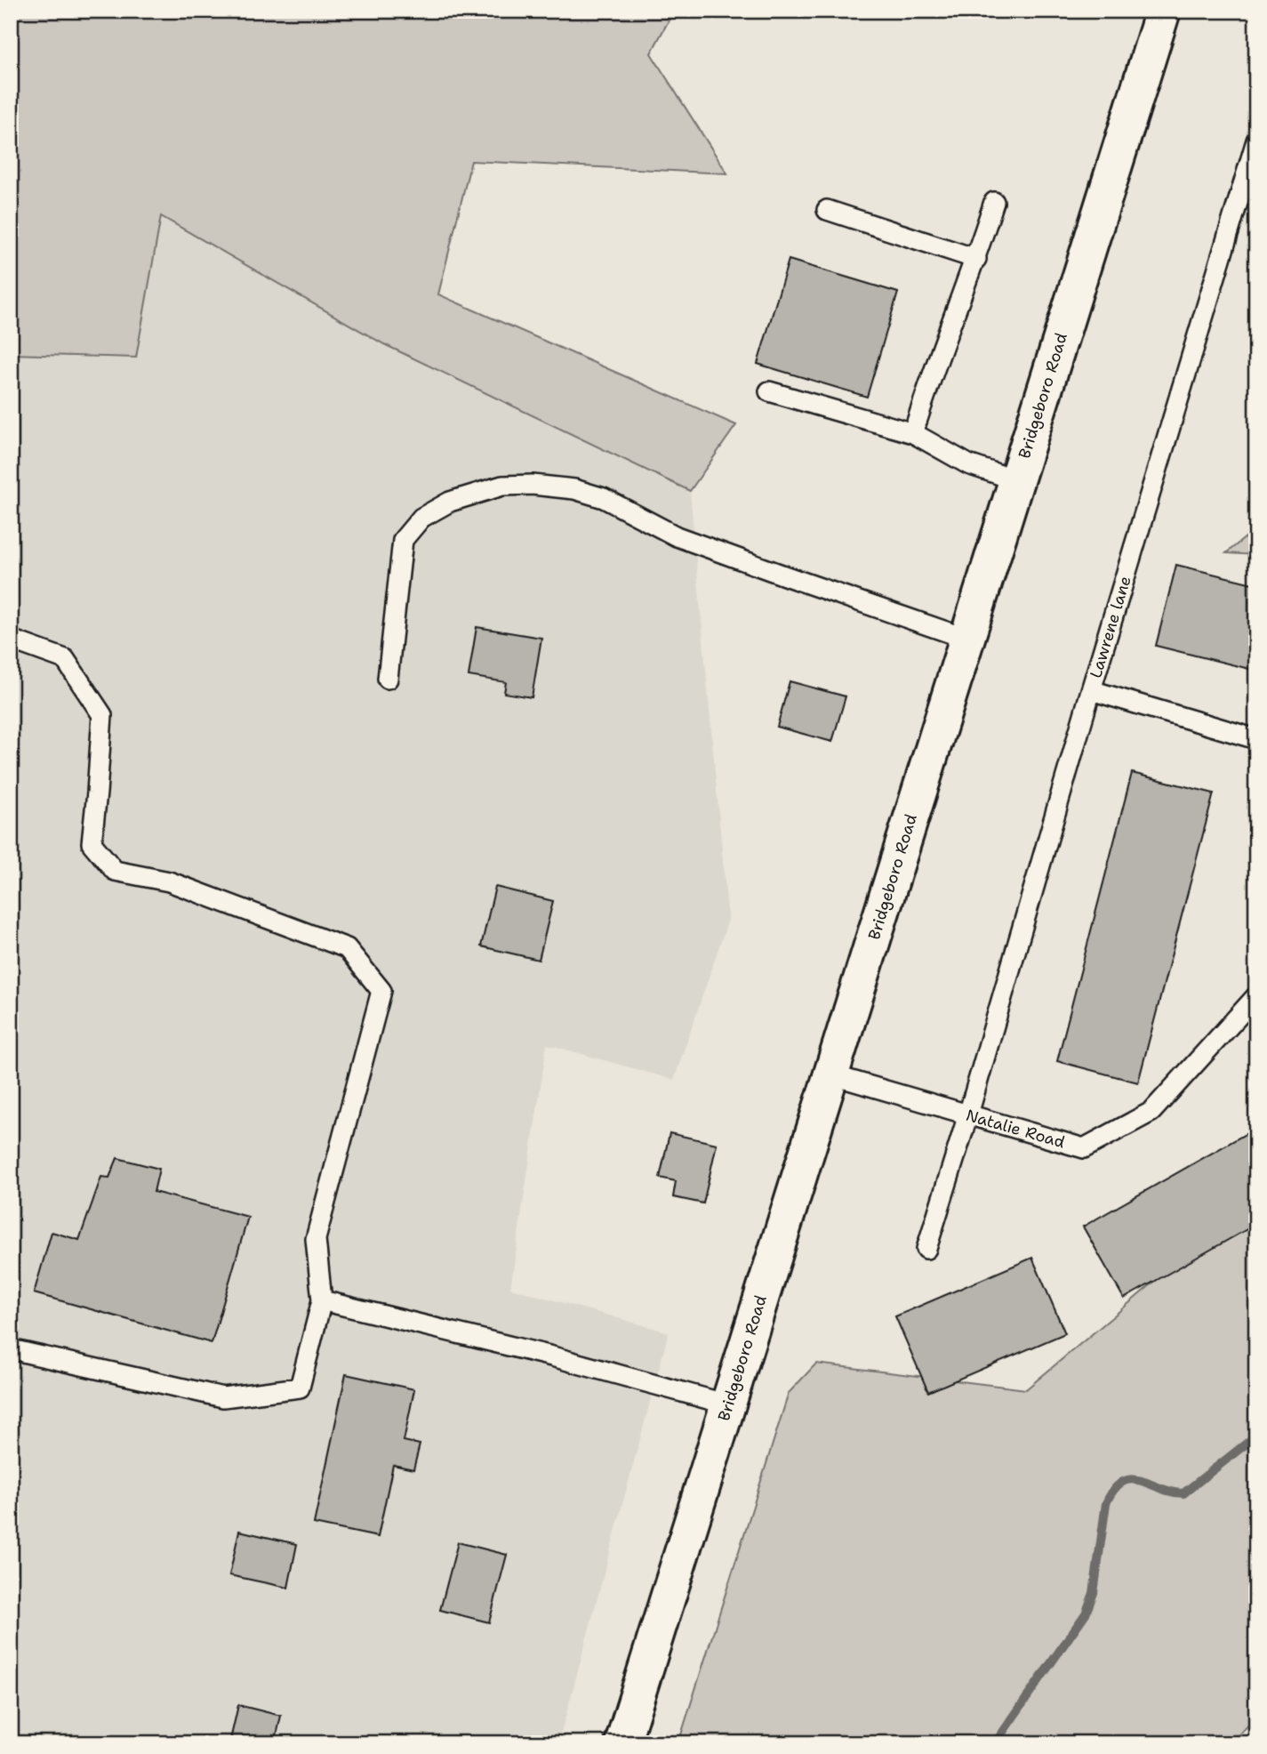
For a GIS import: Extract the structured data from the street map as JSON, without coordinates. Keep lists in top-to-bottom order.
{
  "streets": {
    "main road": ["Bridgeboro Road"],
    "lane": ["Lawrene lane", "Natalie Road"]
  },
  "crossings": [
    ["Bridgeboro Road", "Natalie Road"],
    ["Lawrene lane", "Natalie Road"]
  ]
}
